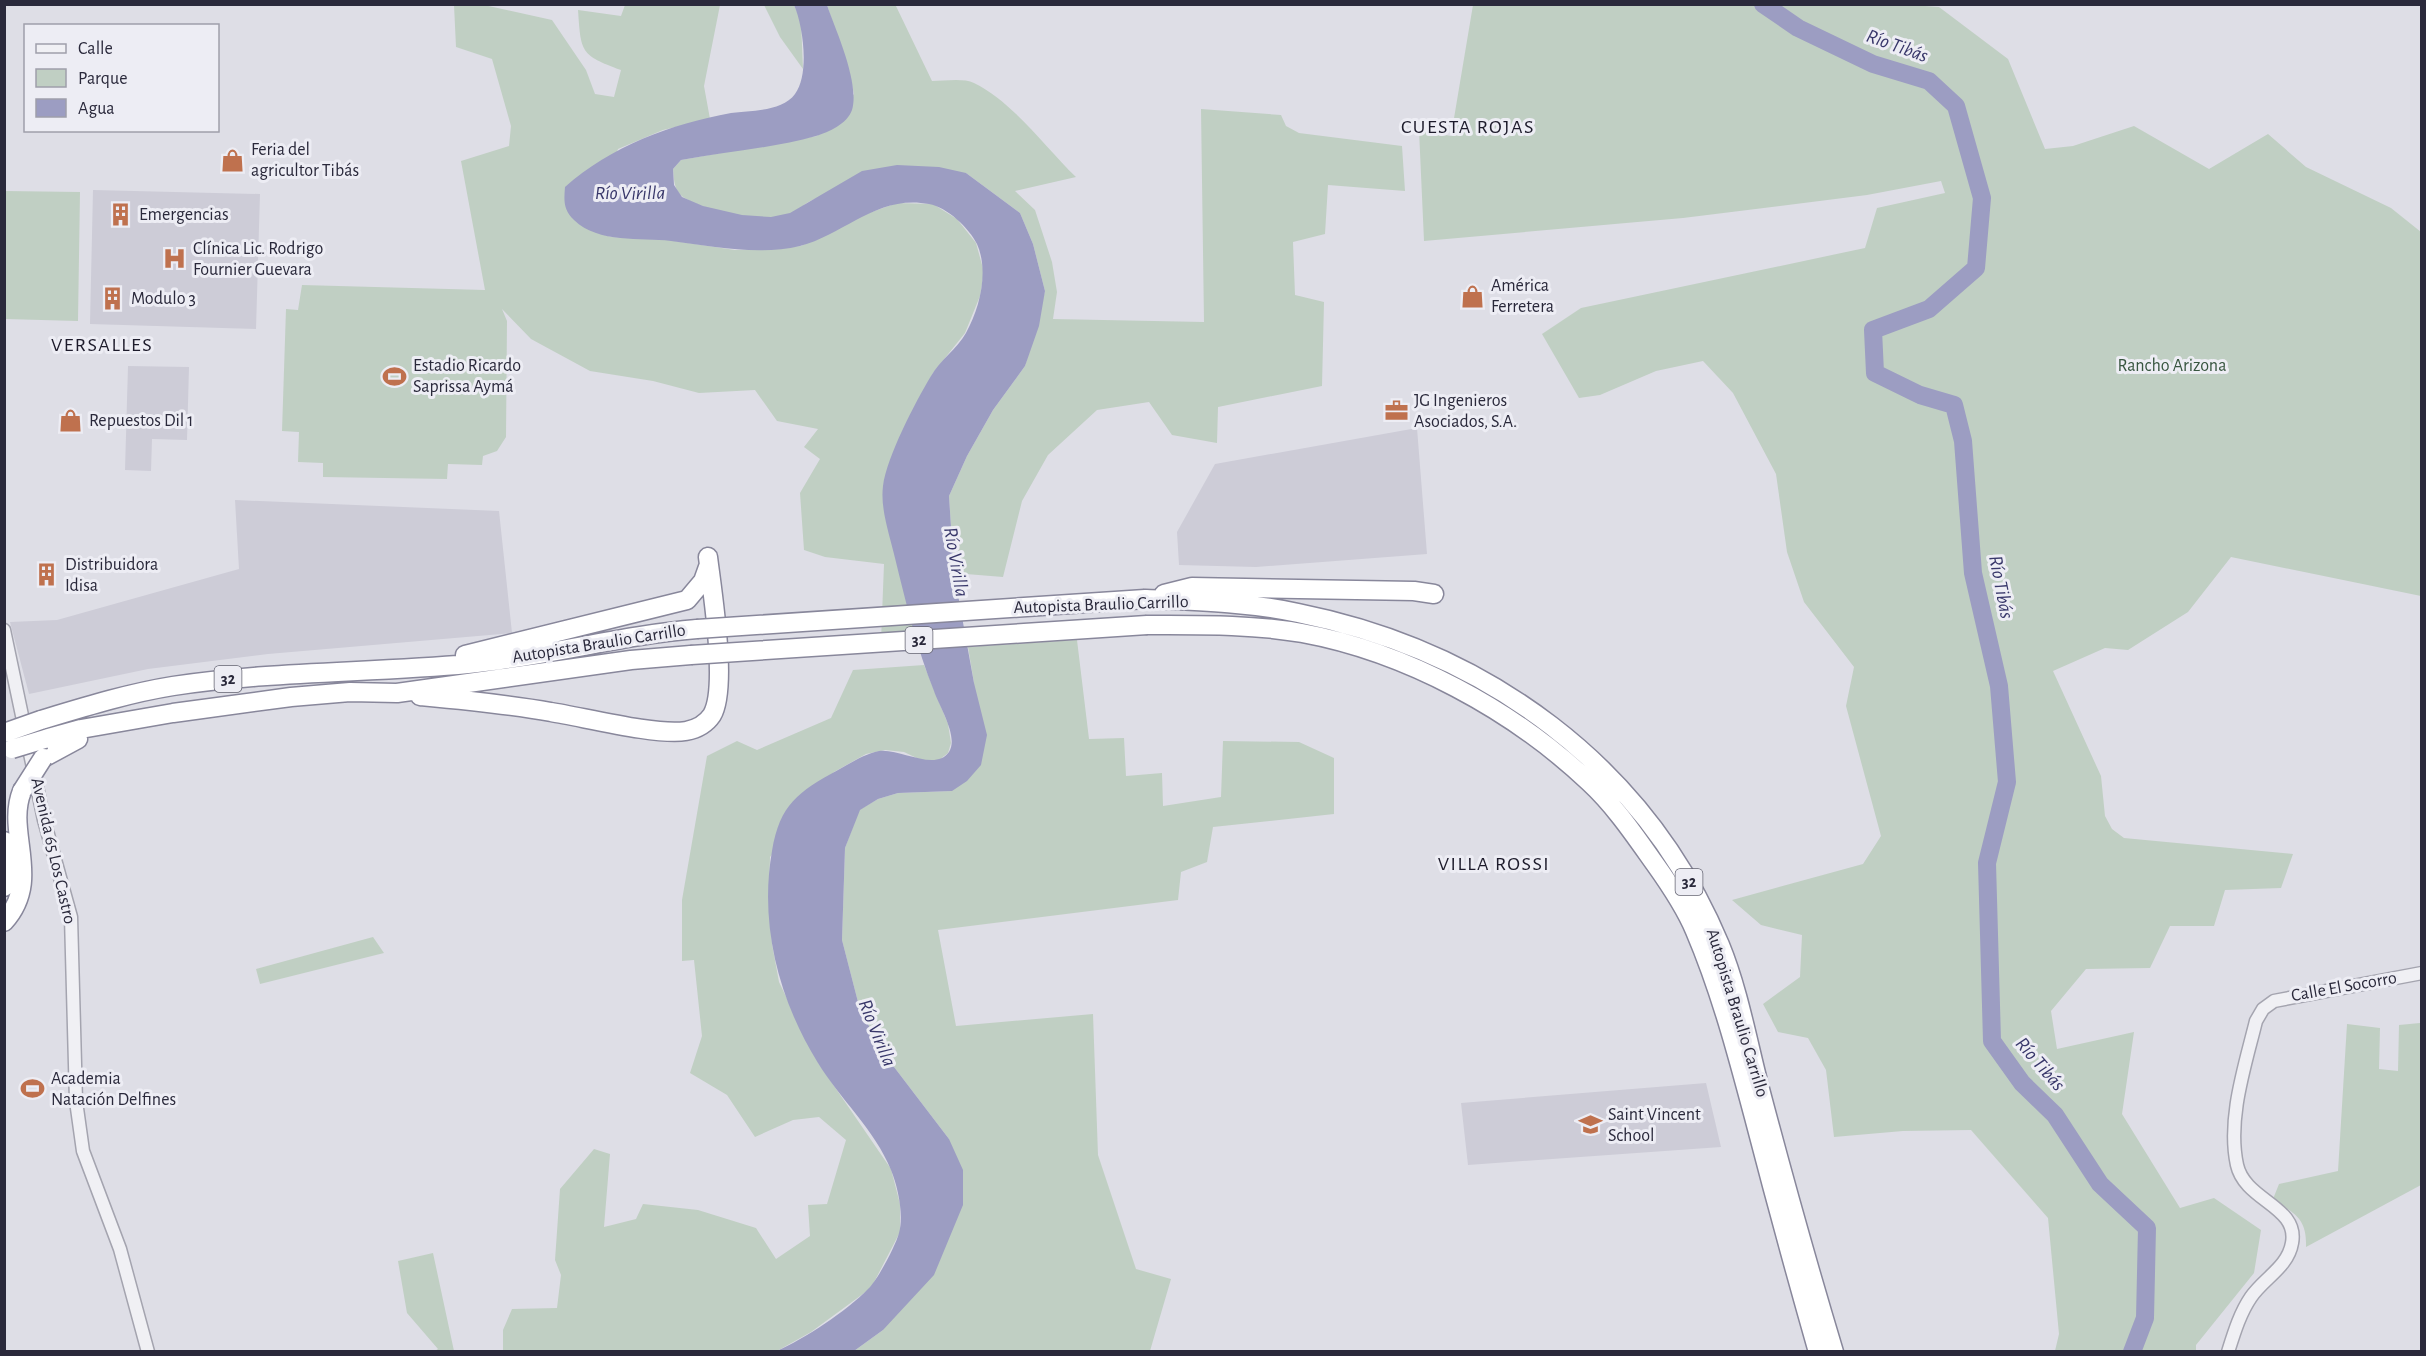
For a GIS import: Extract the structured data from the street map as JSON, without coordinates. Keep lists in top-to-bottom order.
{
  "streets": {
    "highway": ["Autopista Braulio Carrillo", "32"],
    "street": ["Avenida 65 Los Castro", "Calle El Socorro"]
  },
  "districts": ["CUESTA ROJAS", "VERSALLES", "VILLA ROSSI"],
  "water": ["Río Tibás", "Río Virilla"],
  "parks": ["Rancho Arizona"],
  "places": {
    "shop": ["Feria del agricultor Tibás", "América Ferretera", "Repuestos Dil 1"],
    "building": ["Emergencias", "Modulo 3", "Distribuidora Idisa"],
    "hospital": ["Clínica Lic. Rodrigo Fournier Guevara"],
    "sports": ["Estadio Ricardo Saprissa Aymá", "Academia Natación Delfines"],
    "office": ["JG Ingenieros Asociados, S.A."],
    "school or university": ["Saint Vincent School"]
  },
  "legend": ["Calle", "Parque", "Agua"]
}
